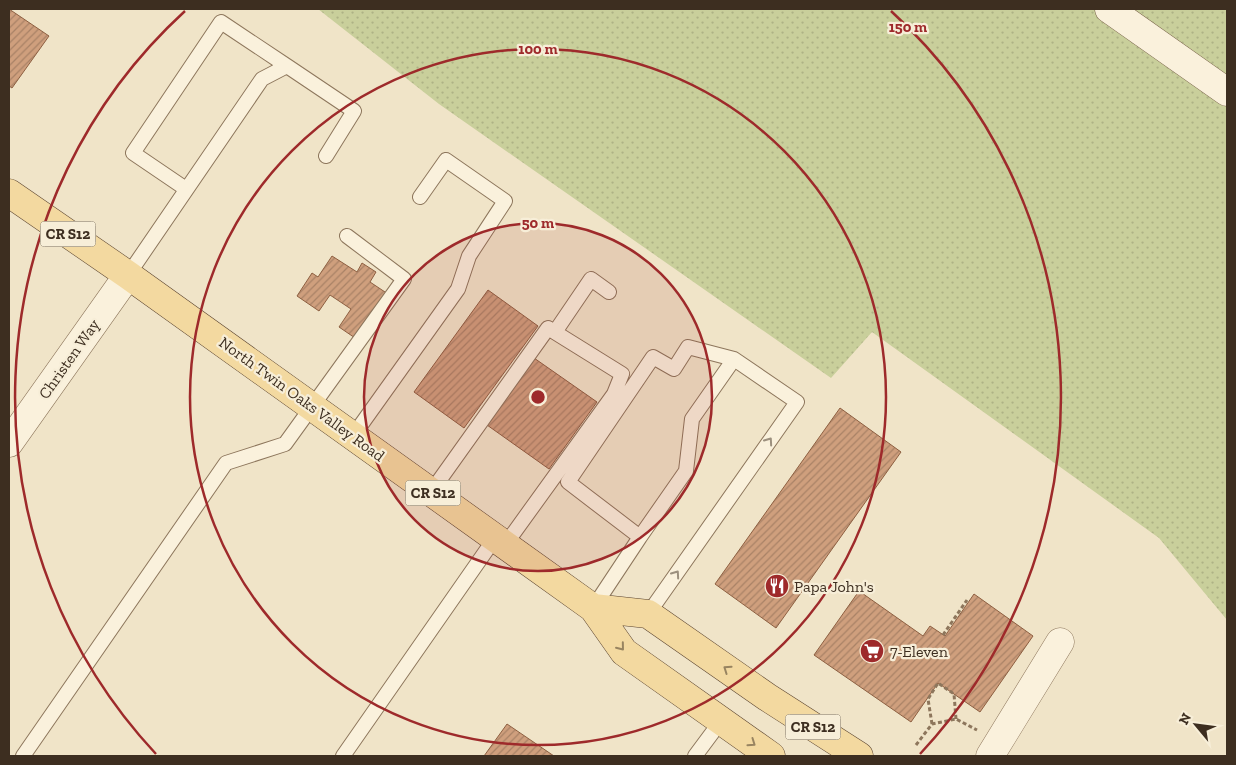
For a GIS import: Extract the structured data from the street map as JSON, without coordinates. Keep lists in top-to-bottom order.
{
  "streets": {
    "main road": ["CR S12", "North Twin Oaks Valley Road"],
    "street": ["Christen Way"]
  },
  "crossings": [
    ["Christen Way", "North Twin Oaks Valley Road"]
  ],
  "places": {
    "restaurant": ["Papa John's"],
    "supermarket": ["7-Eleven"]
  },
  "north": "top left",
  "rings": ["150 m", "100 m", "50 m"]
}
